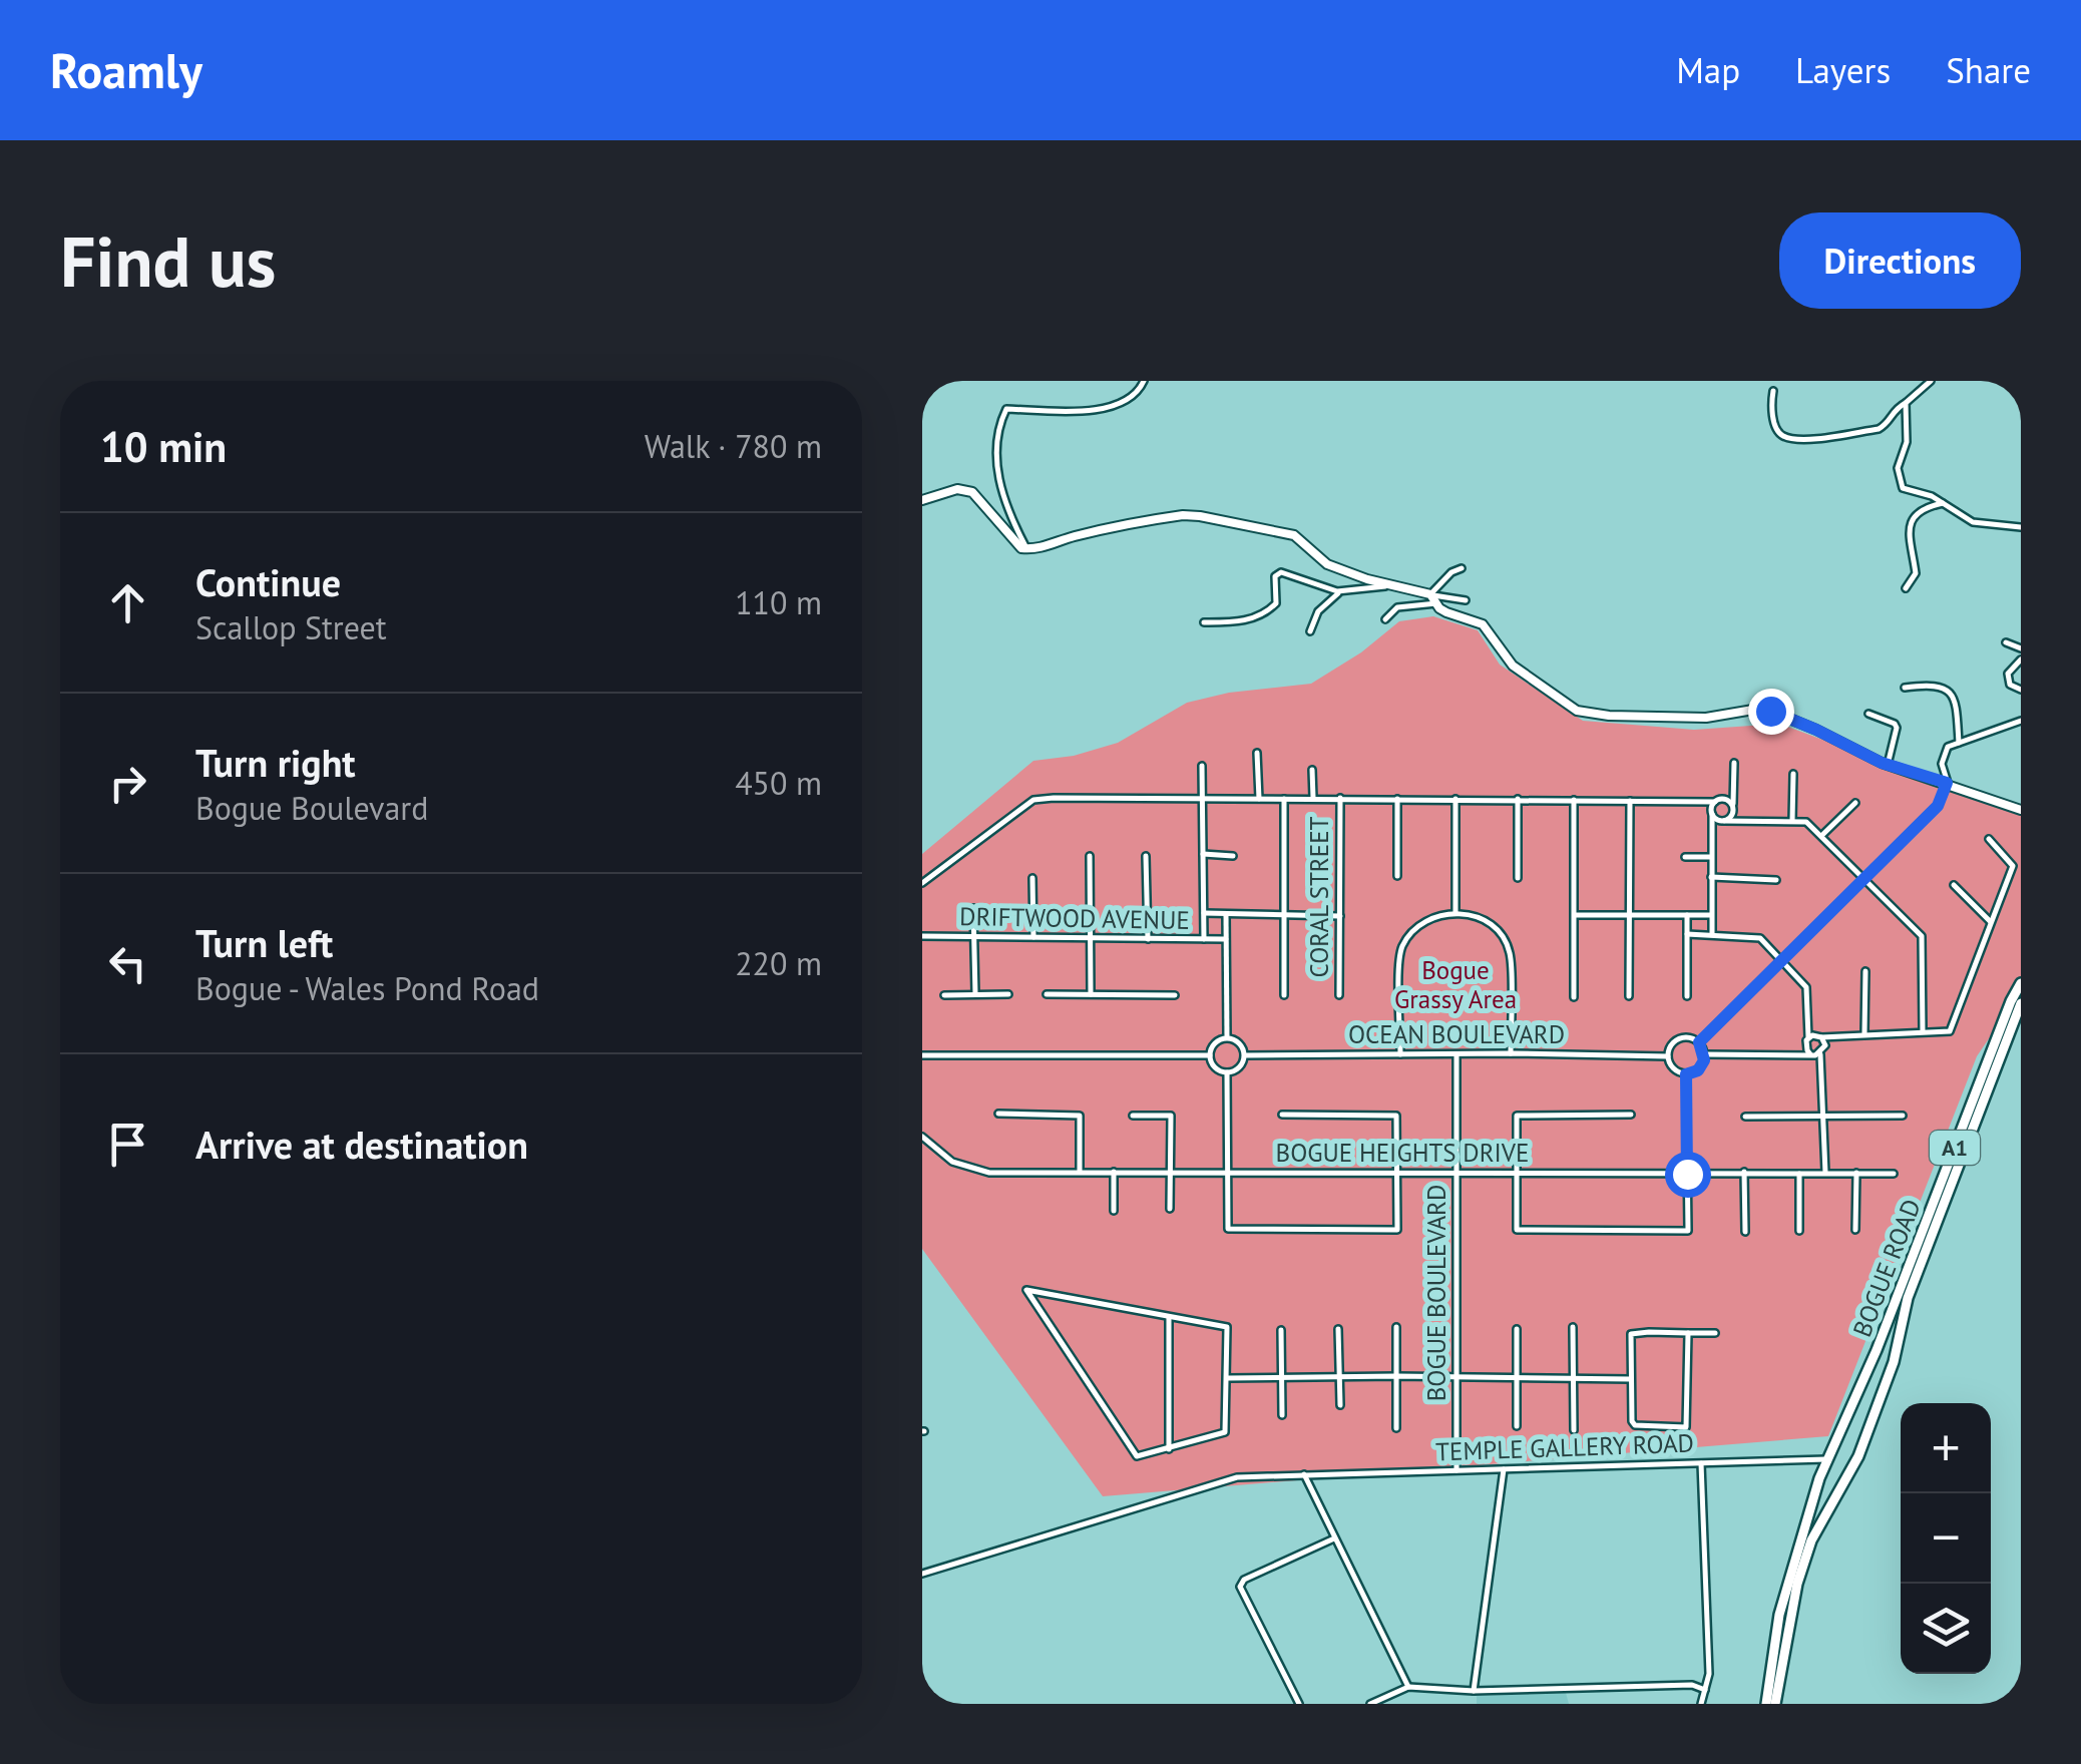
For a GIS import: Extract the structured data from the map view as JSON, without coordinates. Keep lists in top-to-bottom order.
{
  "streets": {
    "main road": ["A1", "BOGUE ROAD"],
    "street": [
      "CORAL STREET",
      "DRIFTWOOD AVENUE",
      "OCEAN BOULEVARD",
      "BOGUE HEIGHTS DRIVE",
      "BOGUE BOULEVARD",
      "TEMPLE GALLERY ROAD"
    ]
  },
  "crossings": [
    ["OCEAN BOULEVARD", "BOGUE BOULEVARD"],
    ["BOGUE HEIGHTS DRIVE", "BOGUE BOULEVARD"],
    ["BOGUE ROAD", "TEMPLE GALLERY ROAD"],
    ["BOGUE BOULEVARD", "TEMPLE GALLERY ROAD"]
  ],
  "parks": ["Bogue Grassy Area"],
  "page": {
    "header": "Roamly",
    "nav": ["Map", "Layers", "Share"],
    "buttons": "Directions",
    "title": "Find us",
    "heading": ["10 min", "Walk · 780 m"],
    "list": [
      ["Continue", "Scallop Street", "110 m"],
      ["Turn right", "Bogue Boulevard", "450 m"],
      ["Turn left", "Bogue - Wales Pond Road", "220 m"],
      "Arrive at destination"
    ],
    "map_buttons": ["+", "−"]
  }
}
